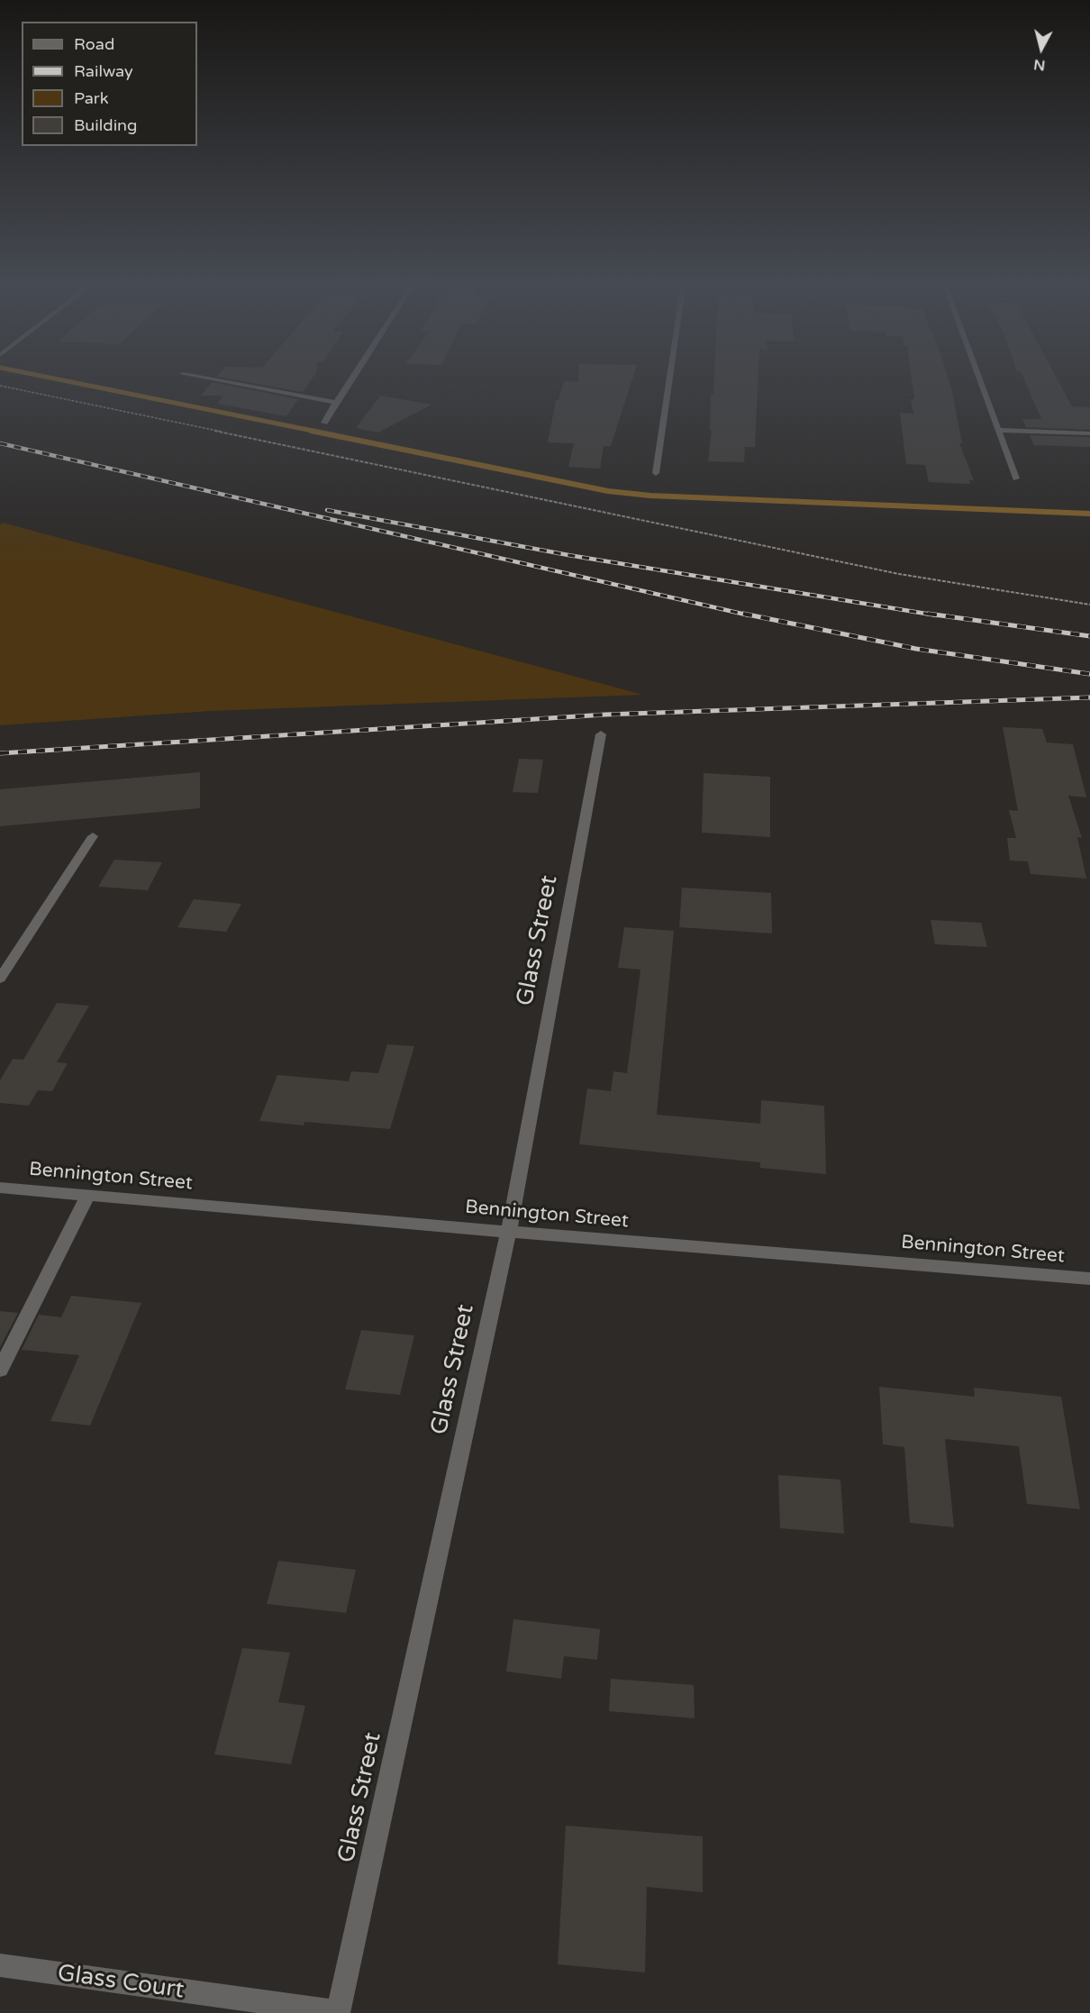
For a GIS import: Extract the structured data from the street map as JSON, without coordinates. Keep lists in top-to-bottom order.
{
  "streets": {
    "street": ["Glass Street", "Bennington Street", "Glass Court"]
  },
  "crossings": [
    ["Glass Street", "Bennington Street"],
    ["Glass Street", "Glass Court"]
  ],
  "legend": [
    "Road",
    "Railway",
    "Park",
    "Building"
  ],
  "north": "bottom"
}
